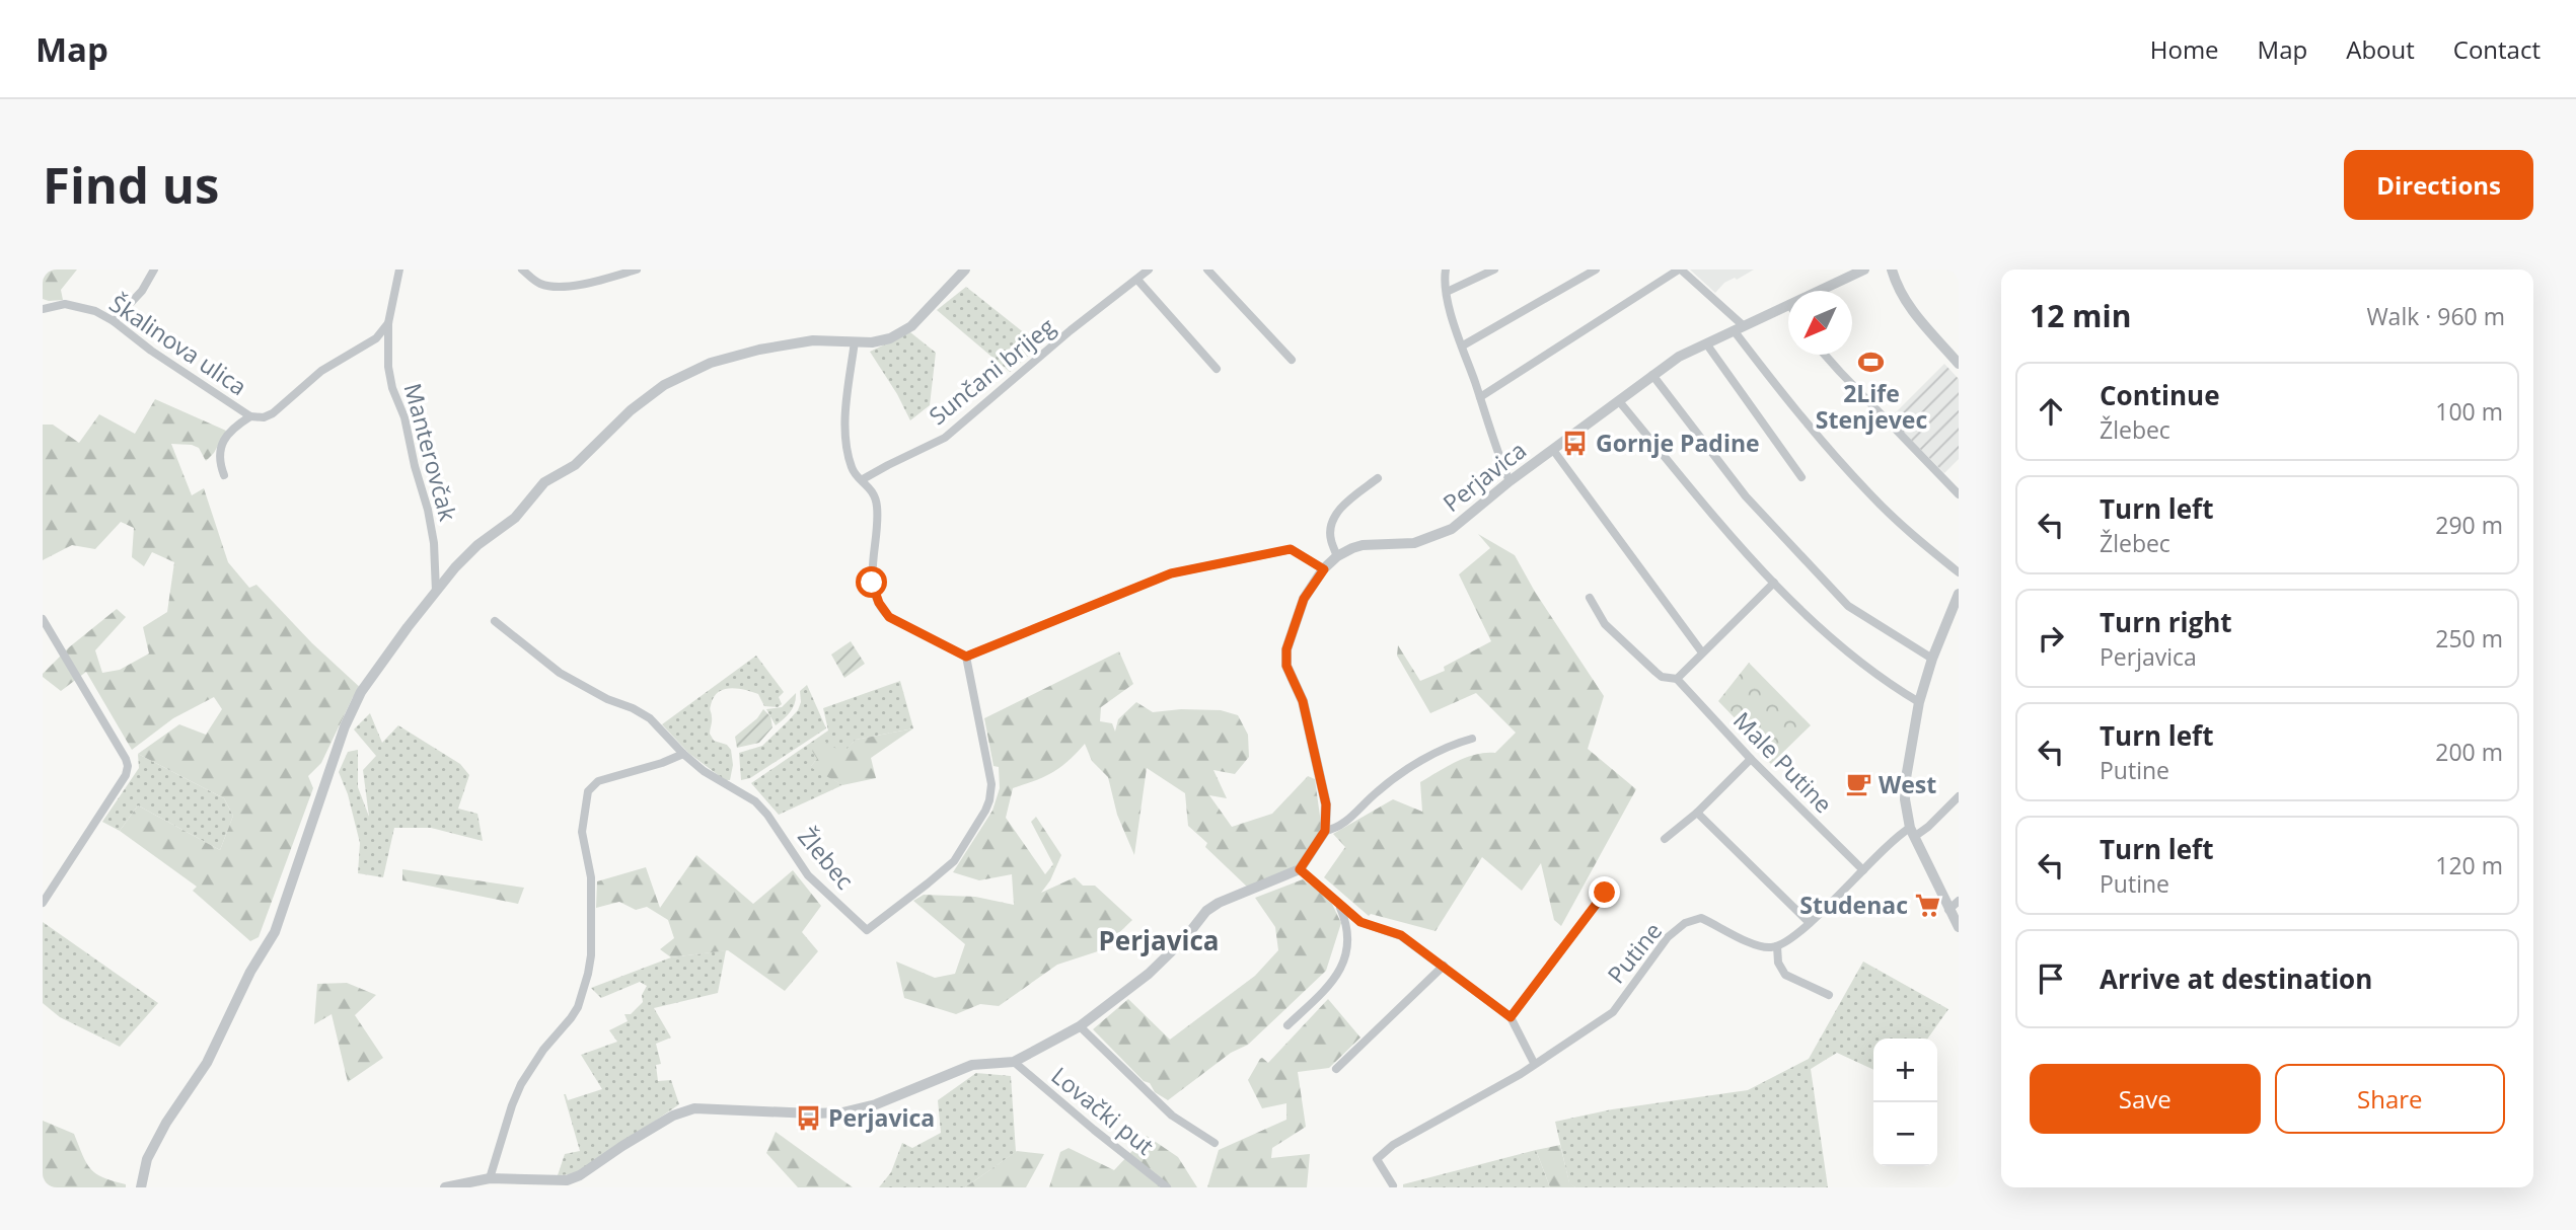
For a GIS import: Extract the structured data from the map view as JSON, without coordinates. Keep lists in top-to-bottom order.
{
  "streets": {
    "street": [
      "Škalinova ulica",
      "Sunčani brijeg",
      "Manterovčak",
      "Perjavica",
      "Male Putine",
      "Žlebec",
      "Putine",
      "Lovački put"
    ]
  },
  "crossings": [
    ["Škalinova ulica", "Manterovčak"]
  ],
  "districts": ["Perjavica"],
  "places": {
    "sports": ["2Life Stenjevec"],
    "bus stop": ["Gornje Padine", "Perjavica"],
    "cafe": ["West"],
    "supermarket": ["Studenac"]
  },
  "north": "bottom left",
  "page": {
    "header": "Map",
    "nav": [
      "Home",
      "Map",
      "About",
      "Contact"
    ],
    "buttons": [
      "Directions",
      ["Save", "Share"]
    ],
    "title": "Find us",
    "heading": ["12 min", "Walk · 960 m"],
    "list": [
      ["Continue", "Žlebec", "100 m"],
      ["Turn left", "Žlebec", "290 m"],
      ["Turn right", "Perjavica", "250 m"],
      ["Turn left", "Putine", "200 m"],
      ["Turn left", "Putine", "120 m"],
      "Arrive at destination"
    ],
    "map_buttons": ["+", "−"]
  }
}
